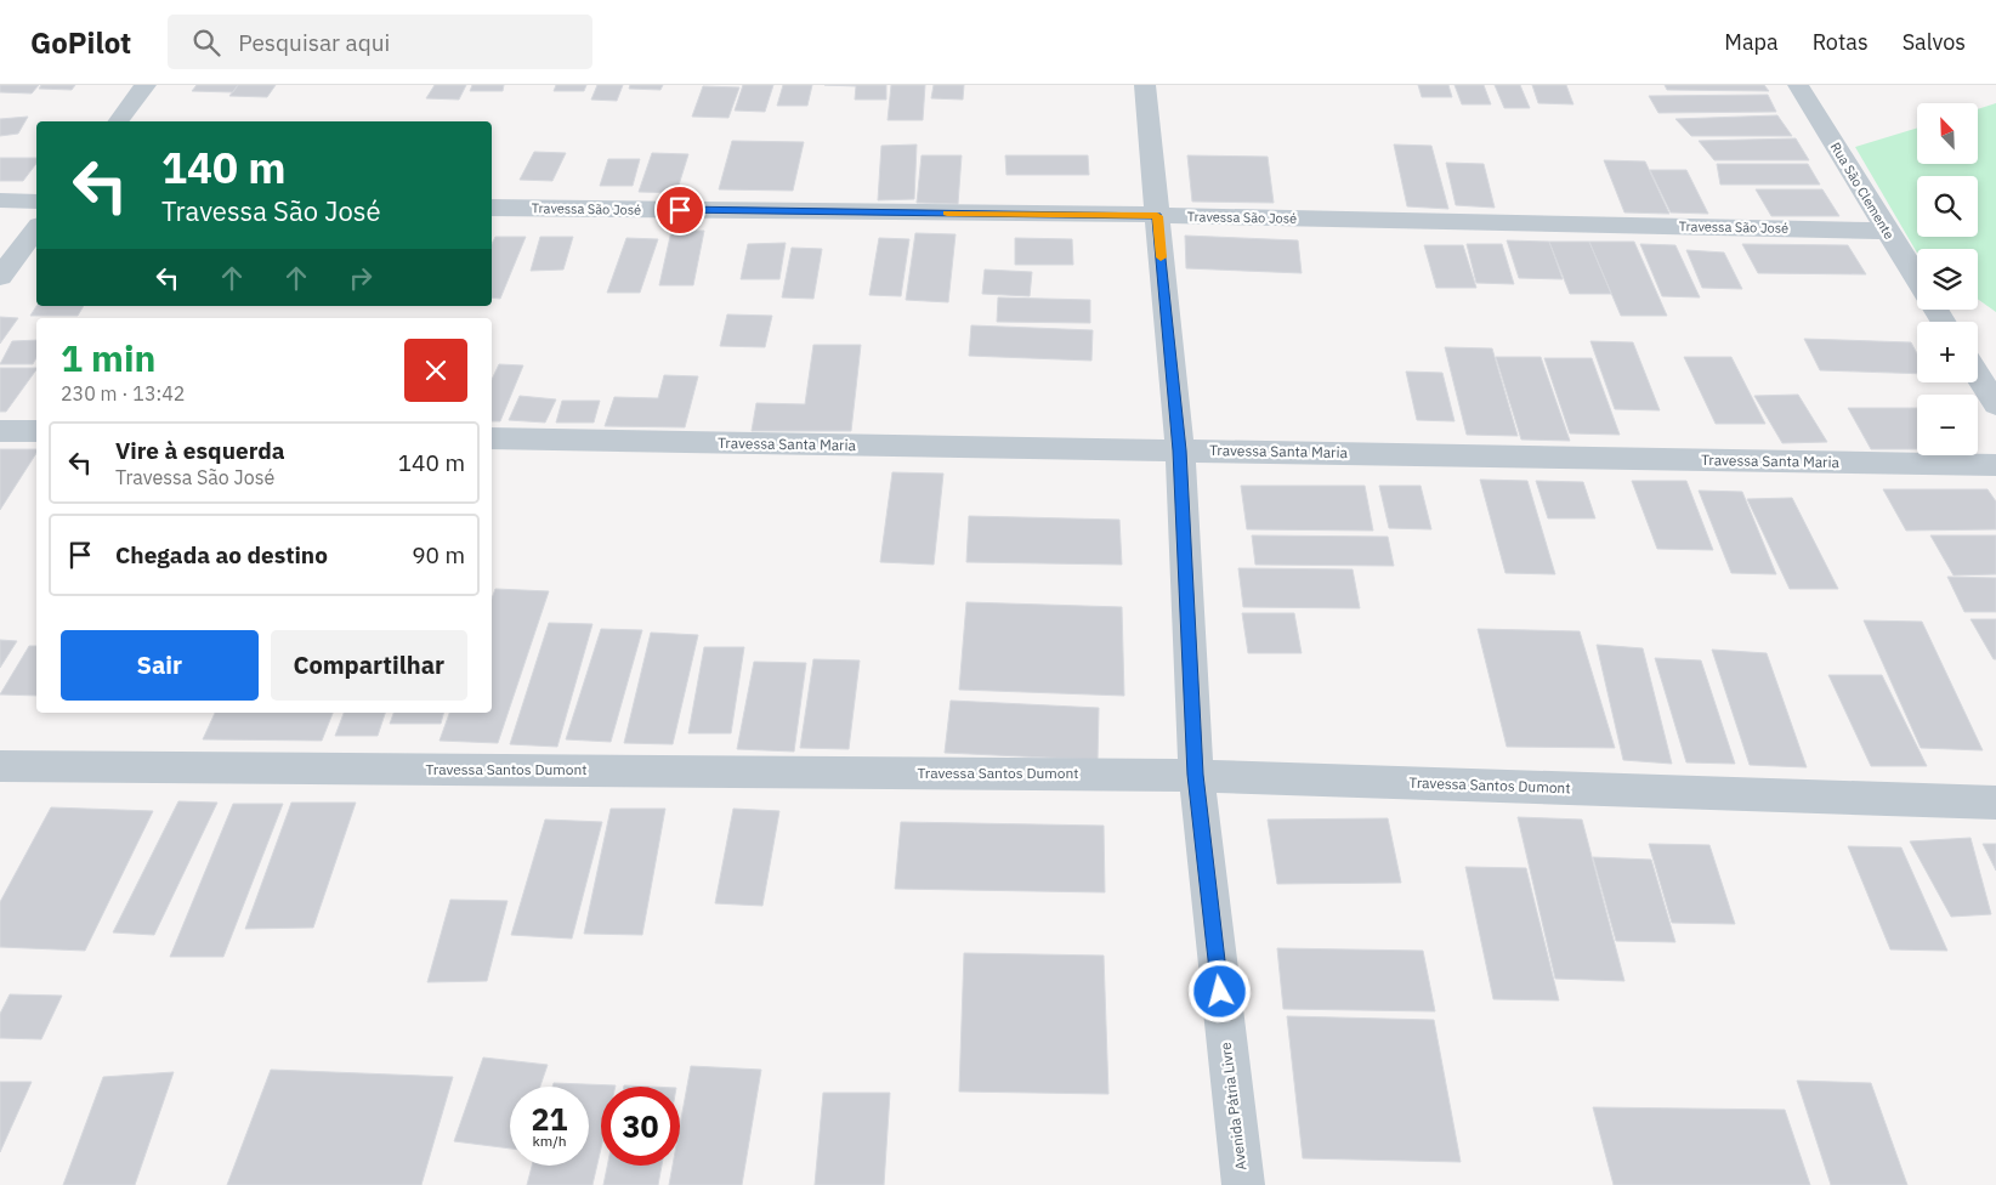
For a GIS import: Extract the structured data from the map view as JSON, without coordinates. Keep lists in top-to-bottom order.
{
  "streets": {
    "street": [
      "Rua São Clemente",
      "Travessa São José",
      "Travessa Santa Maria",
      "Travessa Santos Dumont",
      "Avenida Pátria Livre"
    ]
  },
  "crossings": [
    ["Rua São Clemente", "Travessa São José"],
    ["Travessa São José", "Avenida Pátria Livre"],
    ["Travessa Santa Maria", "Avenida Pátria Livre"],
    ["Travessa Santos Dumont", "Avenida Pátria Livre"]
  ],
  "north": "top left",
  "page": {
    "header": "GoPilot",
    "search": "Pesquisar aqui",
    "nav": ["Mapa", "Rotas", "Salvos"],
    "map_buttons": ["+", "−"],
    "turn": ["140 m", "Travessa São José"],
    "heading": ["1 min", "230 m · 13:42"],
    "list": [
      {
        "name": "Vire à esquerda",
        "note": "Travessa São José",
        "value": "140 m"
      },
      {
        "name": "Chegada ao destino",
        "value": "90 m"
      }
    ],
    "buttons": ["Sair", "Compartilhar"],
    "speed": "21 km/h",
    "limit": "30"
  }
}
